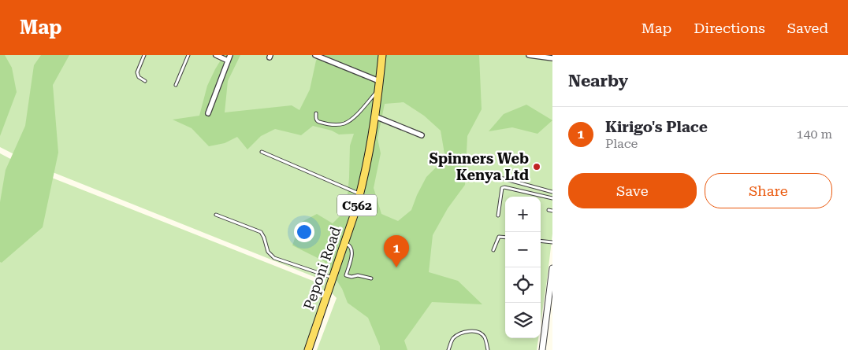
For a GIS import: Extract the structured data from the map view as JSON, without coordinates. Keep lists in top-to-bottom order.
{
  "streets": {
    "main road": ["C562", "Peponi Road"]
  },
  "places": ["Spinners Web Kenya Ltd"],
  "page": {
    "header": "Map",
    "nav": ["Map", "Directions", "Saved"],
    "heading": "Nearby",
    "list": [
      {
        "mark": "1",
        "name": "Kirigo's Place",
        "note": "Place",
        "value": "140 m"
      }
    ],
    "buttons": ["Save", "Share"],
    "map_buttons": ["+", "−"],
    "pins": "1"
  }
}
